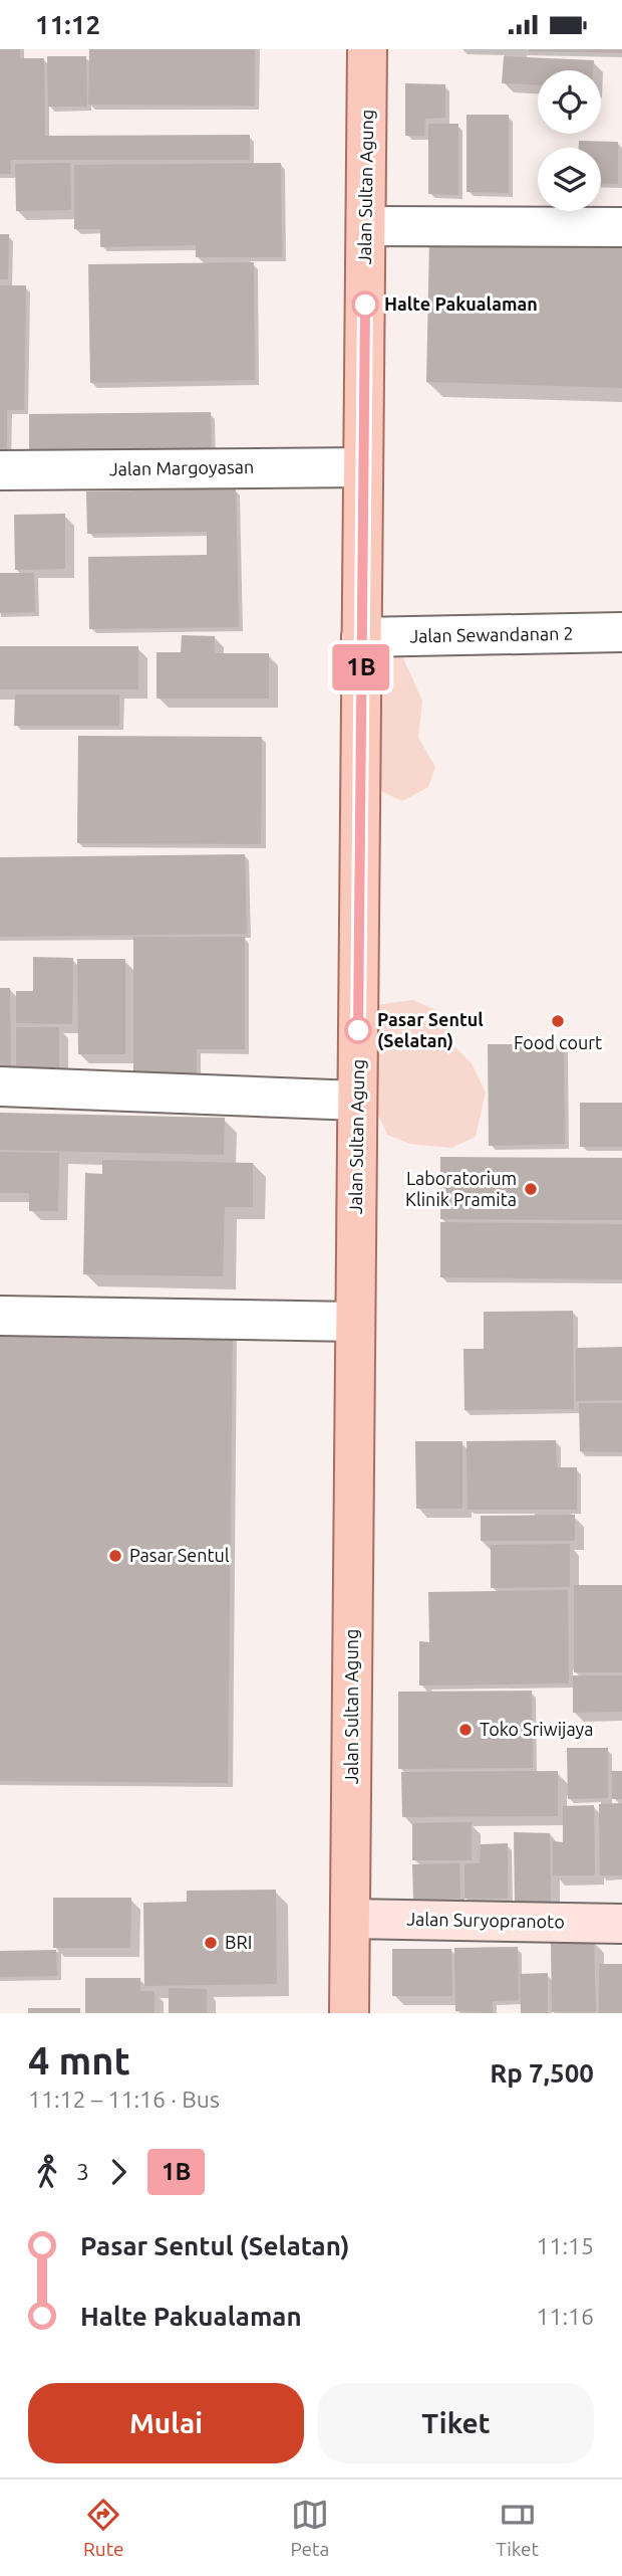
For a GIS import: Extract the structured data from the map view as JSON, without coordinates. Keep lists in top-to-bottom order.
{
  "streets": {
    "main road": ["Jalan Sultan Agung", "Jalan Suryopranoto"],
    "street": ["Jalan Margoyasan", "Jalan Sewandanan 2"]
  },
  "crossings": [
    ["Jalan Sultan Agung", "Jalan Margoyasan"],
    ["Jalan Sultan Agung", "Jalan Sewandanan 2"],
    ["Jalan Sultan Agung", "Jalan Suryopranoto"]
  ],
  "places": [
    "Halte Pakualaman",
    "Food court",
    "Pasar Sentul (Selatan)",
    "Laboratorium Klinik Pramita",
    "Pasar Sentul",
    "Toko Sriwijaya",
    "BRI"
  ],
  "lines": ["bus line 1B"],
  "page": {
    "status": "11:12",
    "on_map": "1B",
    "heading": ["4 mnt", "11:12 – 11:16 · Bus", "Rp 7,500"],
    "legs": ["3", "1B"],
    "list": [
      {
        "name": "Pasar Sentul (Selatan)",
        "value": "11:15"
      },
      {
        "name": "Halte Pakualaman",
        "value": "11:16"
      }
    ],
    "buttons": ["Mulai", "Tiket"],
    "tabs": ["Rute", "Peta", "Tiket"]
  }
}
